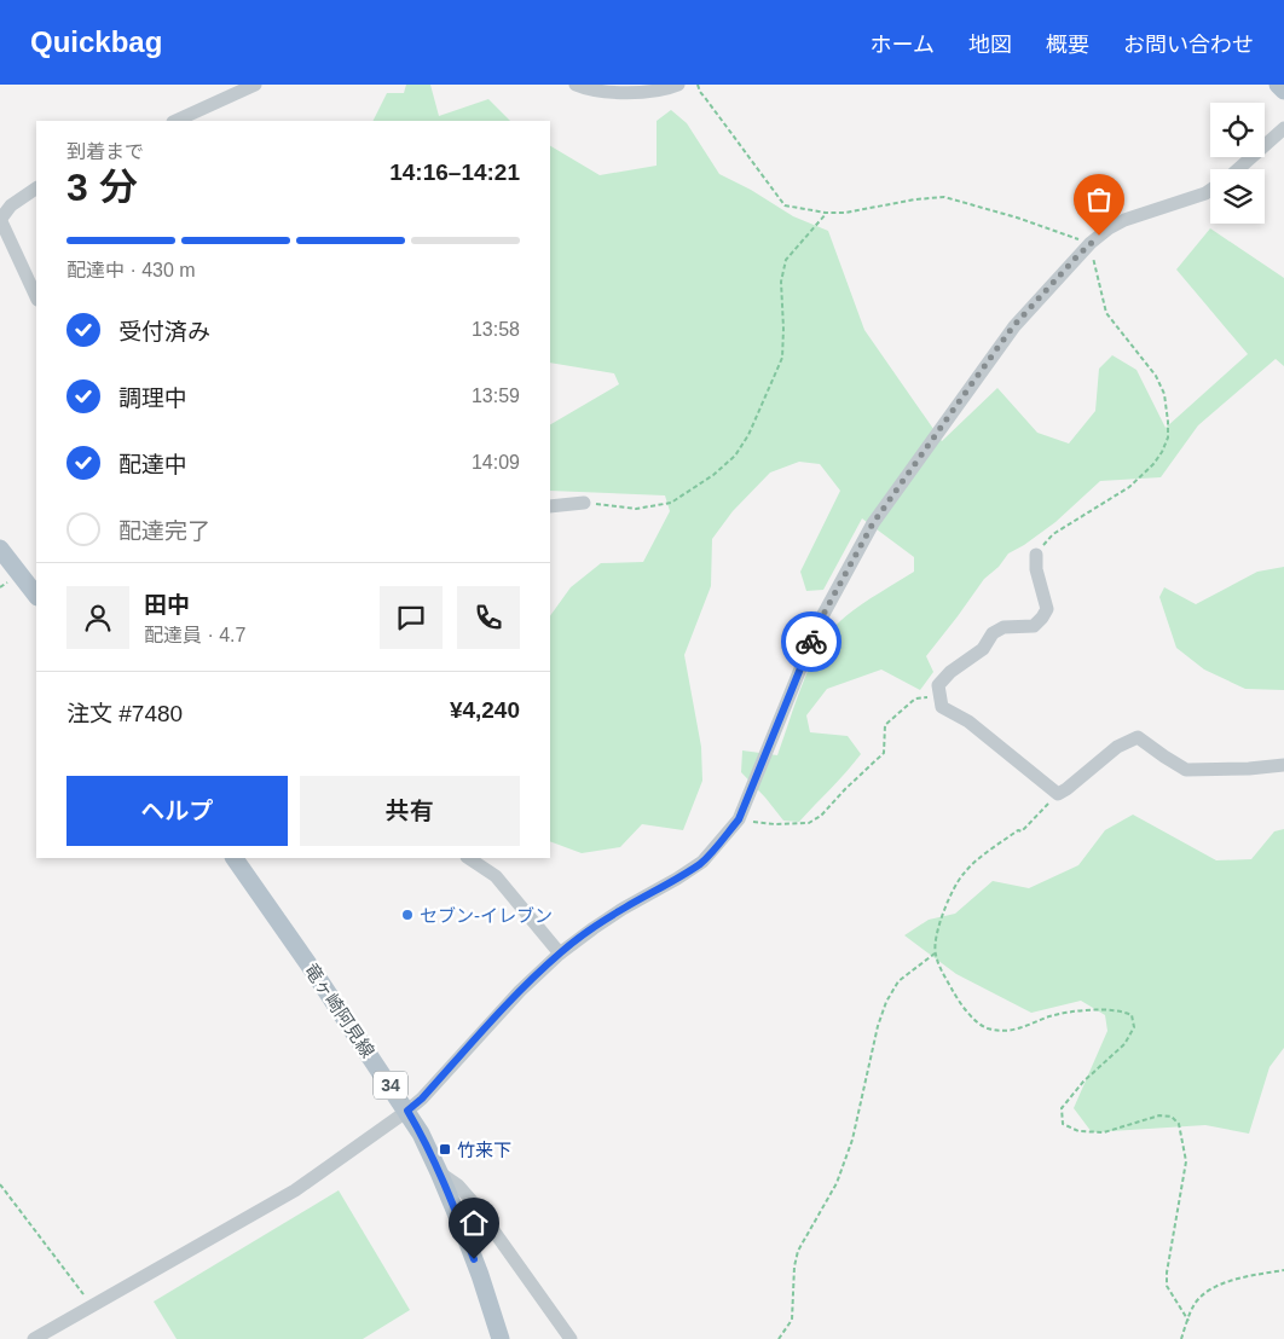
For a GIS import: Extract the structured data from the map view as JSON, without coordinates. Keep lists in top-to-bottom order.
{
  "streets": {
    "main road": ["竜ヶ崎阿見線", "34"]
  },
  "places": {
    "other": ["セブン-イレブン"],
    "transit": ["竹来下"]
  },
  "page": {
    "header": "Quickbag",
    "nav": [
      "ホーム",
      "地図",
      "概要",
      "お問い合わせ"
    ],
    "heading": ["3 分", "到着まで", "14:16–14:21"],
    "panel": [
      "田中",
      "配達員 · 4.7",
      "注文 #7480",
      "¥4,240"
    ],
    "bar": "配達中 · 430 m",
    "list": [
      ["受付済み", "13:58"],
      ["調理中", "13:59"],
      ["配達中", "14:09"],
      "配達完了"
    ],
    "buttons": ["ヘルプ", "共有"]
  }
}
